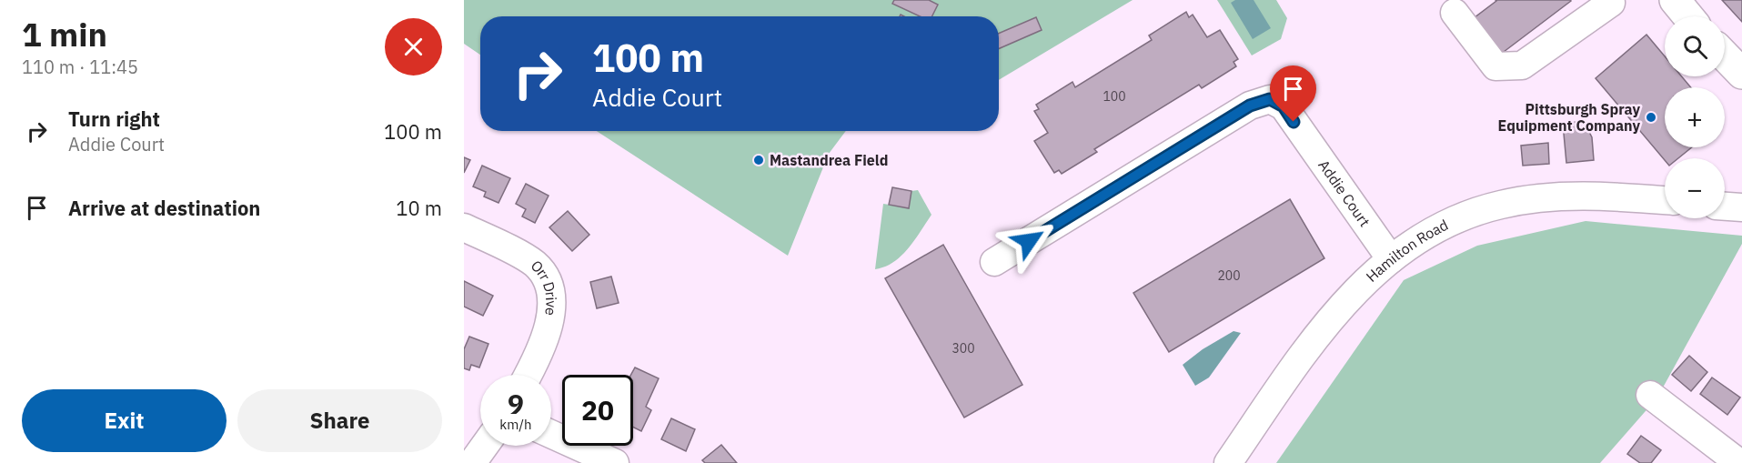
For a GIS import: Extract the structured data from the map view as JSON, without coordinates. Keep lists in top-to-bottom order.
{
  "streets": {
    "street": ["Addie Court", "Hamilton Road", "Orr Drive"]
  },
  "crossings": [
    ["Addie Court", "Hamilton Road"]
  ],
  "places": ["Pittsburgh Spray Equipment Company", "Mastandrea Field"],
  "house_numbers": ["100", "200", "300"],
  "page": {
    "heading": ["1 min", "110 m · 11:45"],
    "map_buttons": ["+", "−"],
    "turn": ["100 m", "Addie Court"],
    "list": [
      {
        "name": "Turn right",
        "note": "Addie Court",
        "value": "100 m"
      },
      {
        "name": "Arrive at destination",
        "value": "10 m"
      }
    ],
    "speed": "9 km/h",
    "limit": "20",
    "buttons": ["Exit", "Share"]
  }
}
